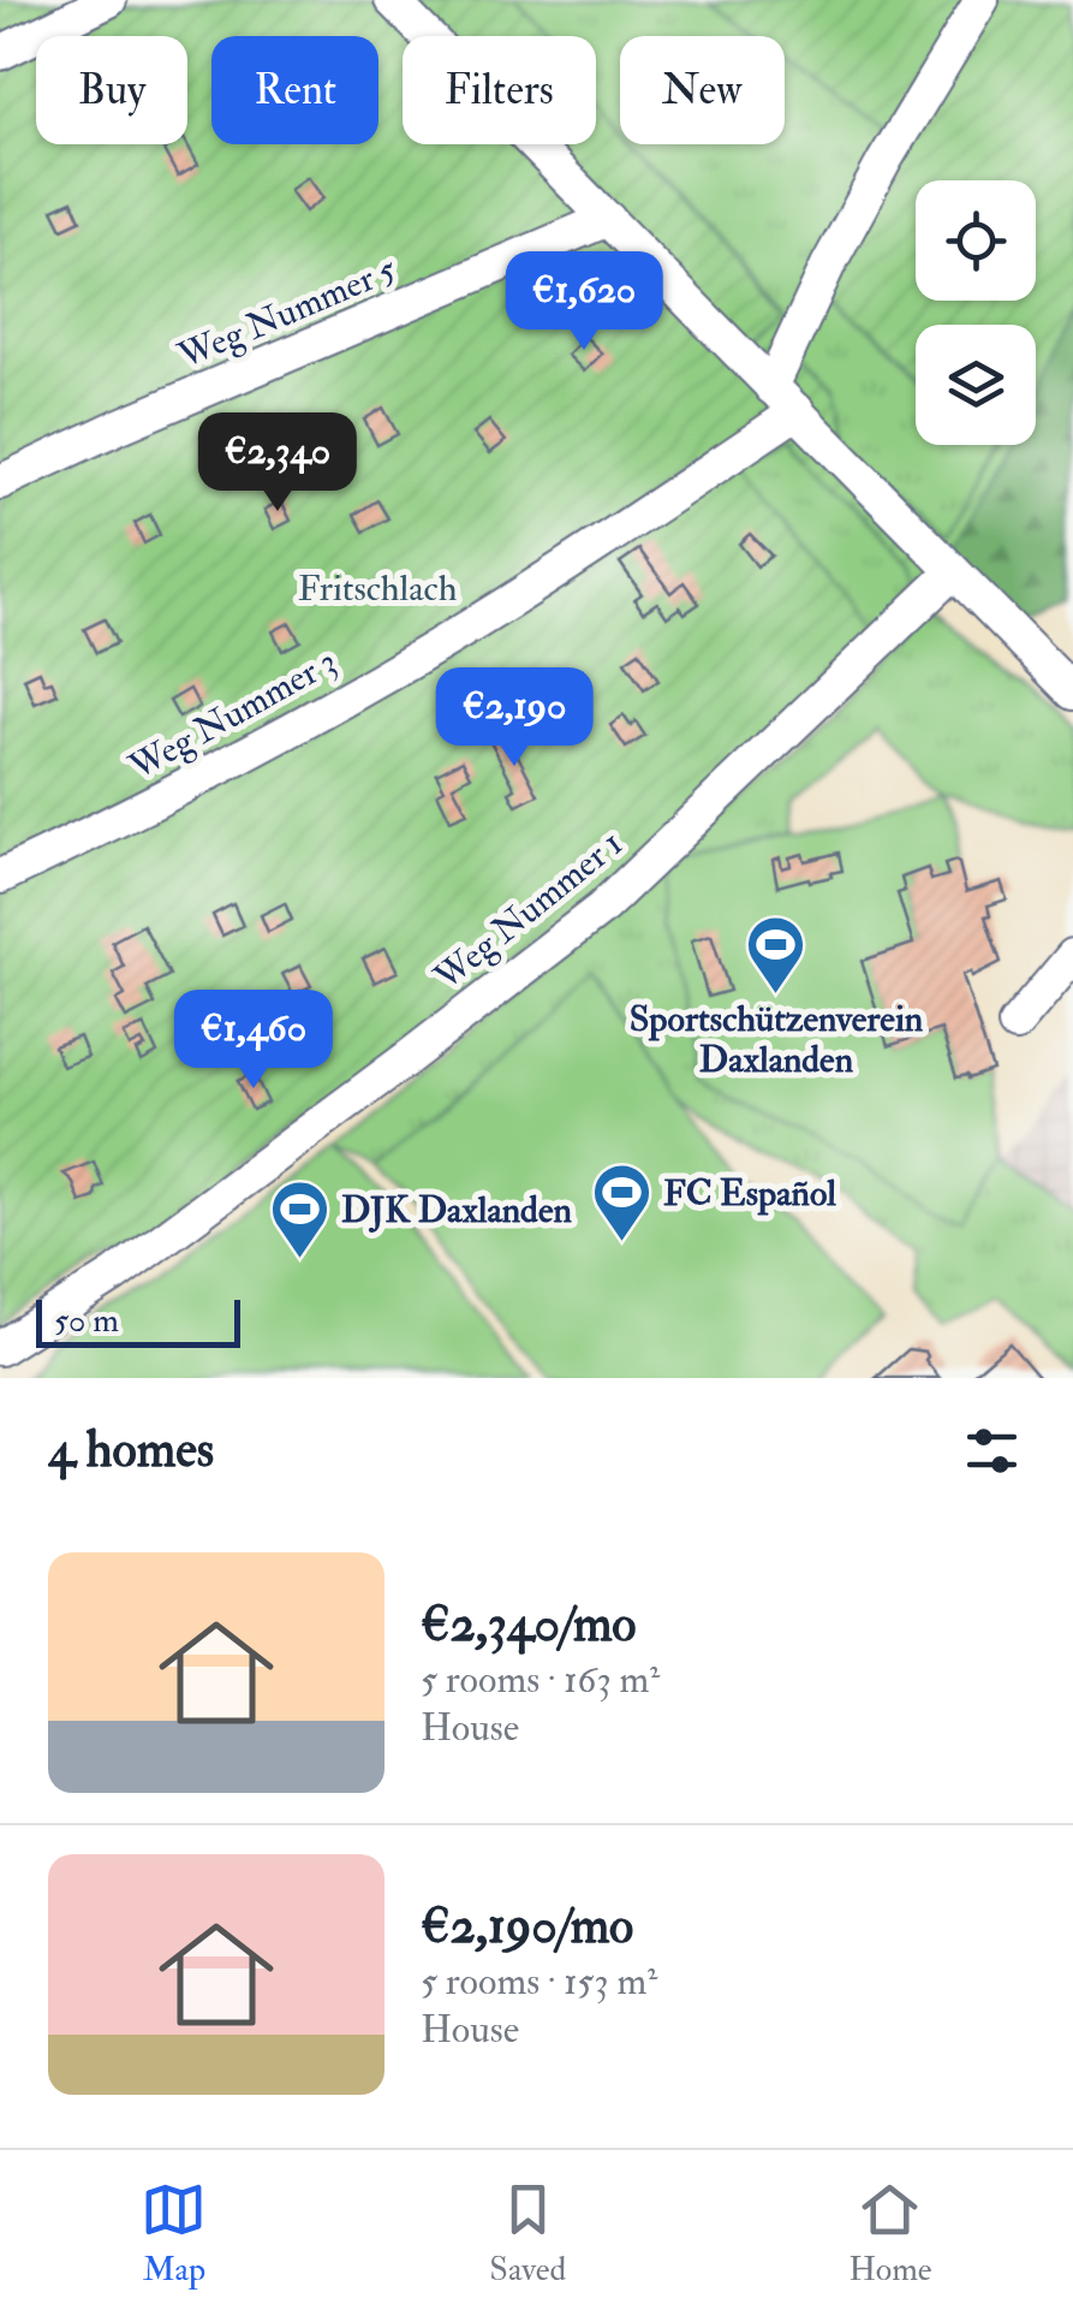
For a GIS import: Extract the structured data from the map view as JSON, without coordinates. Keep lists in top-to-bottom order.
{
  "streets": {
    "street": ["Weg Nummer 5", "Weg Nummer 3", "Weg Nummer 1"]
  },
  "parks": ["Fritschlach"],
  "places": {
    "sports": ["Sportschützenverein Daxlanden", "FC Español", "DJK Daxlanden"]
  },
  "scale_bar": "50 m",
  "page": {
    "chip": [
      "Buy",
      "Rent",
      "Filters",
      "New"
    ],
    "price": [
      "€1,620",
      "€2,340",
      "€2,190",
      "€1,460"
    ],
    "scale": "50 m",
    "heading": "4 homes",
    "list": [
      {
        "name": "€2,340/mo",
        "note": "5 rooms · 163 m² · House"
      },
      {
        "name": "€2,190/mo",
        "note": "5 rooms · 153 m² · House"
      }
    ],
    "tabs": ["Map", "Saved", "Home"]
  }
}
